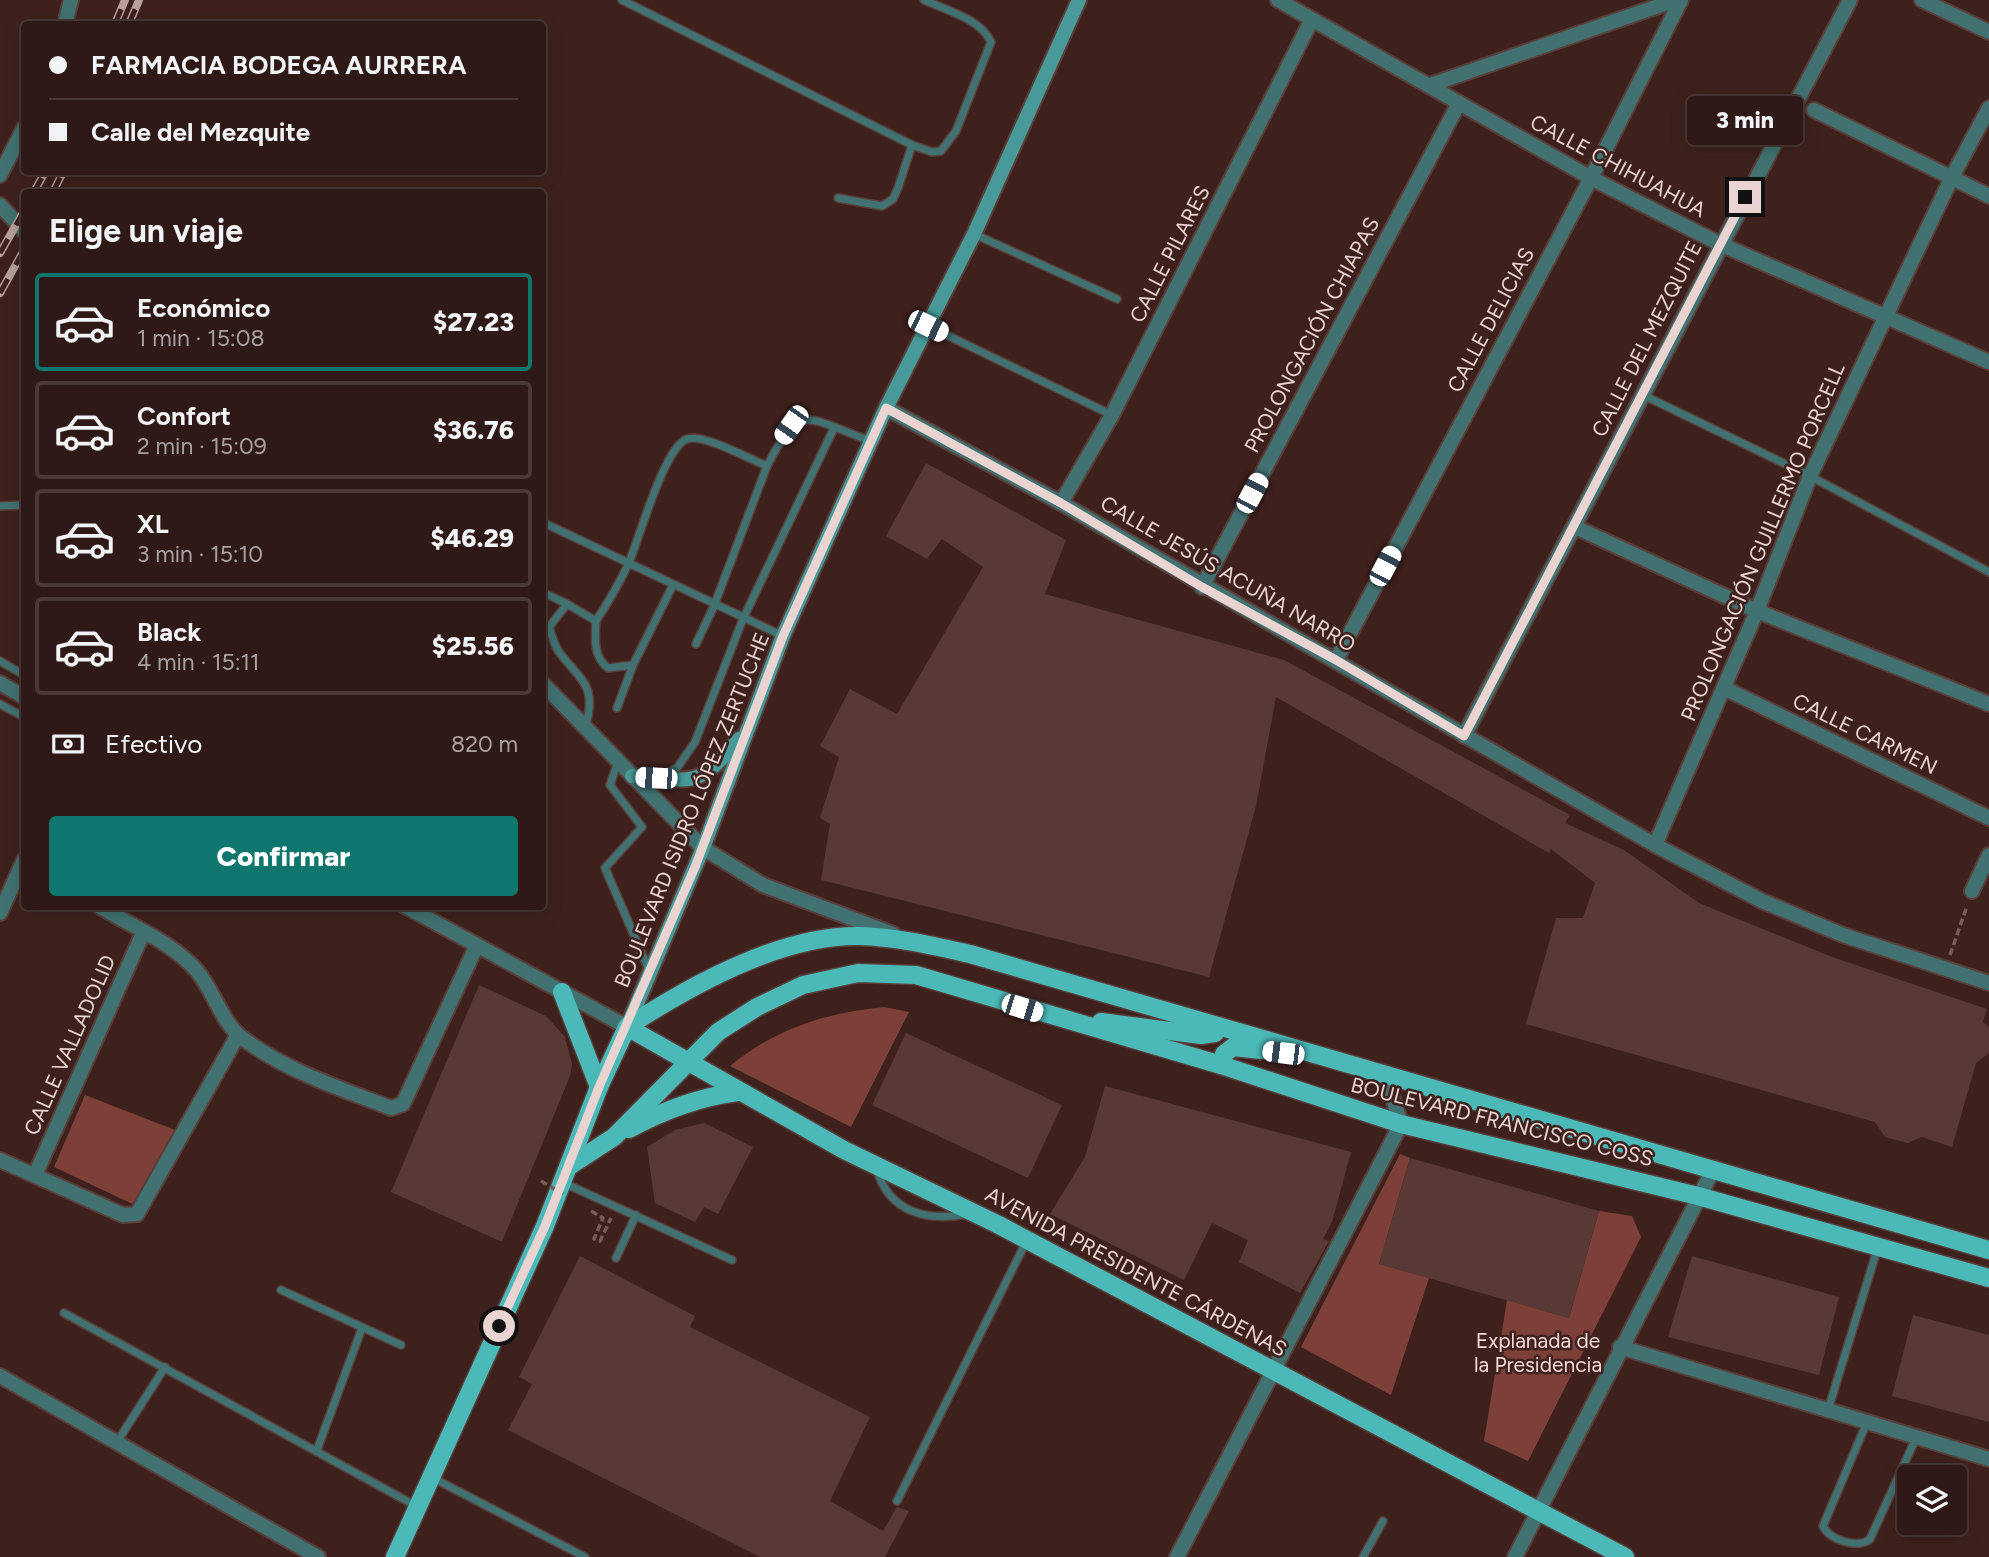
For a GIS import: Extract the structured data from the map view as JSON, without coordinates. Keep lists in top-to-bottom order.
{
  "streets": {
    "main road": ["BOULEVARD ISIDRO LÓPEZ ZERTUCHE", "BOULEVARD FRANCISCO COSS", "AVENIDA PRESIDENTE CÁRDENAS"],
    "street": [
      "CALLE CHIHUAHUA",
      "CALLE PILARES",
      "CALLE DELICIAS",
      "PROLONGACIÓN CHIAPAS",
      "CALLE DEL MEZQUITE",
      "PROLONGACIÓN GUILLERMO PORCELL",
      "CALLE JESÚS ACUÑA NARRO",
      "CALLE CARMEN",
      "CALLE VALLADOLID"
    ]
  },
  "crossings": [
    ["CALLE CHIHUAHUA", "CALLE PILARES"],
    ["CALLE CHIHUAHUA", "CALLE DELICIAS"],
    ["CALLE CHIHUAHUA", "PROLONGACIÓN CHIAPAS"],
    ["CALLE CHIHUAHUA", "CALLE DEL MEZQUITE"],
    ["CALLE CHIHUAHUA", "PROLONGACIÓN GUILLERMO PORCELL"],
    ["CALLE PILARES", "CALLE JESÚS ACUÑA NARRO"],
    ["CALLE DELICIAS", "CALLE JESÚS ACUÑA NARRO"],
    ["PROLONGACIÓN CHIAPAS", "CALLE JESÚS ACUÑA NARRO"],
    ["CALLE DEL MEZQUITE", "CALLE JESÚS ACUÑA NARRO"],
    ["PROLONGACIÓN GUILLERMO PORCELL", "CALLE JESÚS ACUÑA NARRO"],
    ["PROLONGACIÓN GUILLERMO PORCELL", "CALLE CARMEN"],
    ["CALLE JESÚS ACUÑA NARRO", "BOULEVARD ISIDRO LÓPEZ ZERTUCHE"],
    ["BOULEVARD ISIDRO LÓPEZ ZERTUCHE", "BOULEVARD FRANCISCO COSS"],
    ["BOULEVARD ISIDRO LÓPEZ ZERTUCHE", "AVENIDA PRESIDENTE CÁRDENAS"],
    ["BOULEVARD FRANCISCO COSS", "AVENIDA PRESIDENTE CÁRDENAS"]
  ],
  "parks": ["Explanada de la Presidencia"],
  "page": {
    "banner": ["FARMACIA BODEGA AURRERA", "Calle del Mezquite"],
    "bubble": "3 min",
    "heading": "Elige un viaje",
    "list": [
      {
        "name": "Económico",
        "note": "1 min · 15:08",
        "value": "$27.23"
      },
      {
        "name": "Confort",
        "note": "2 min · 15:09",
        "value": "$36.76"
      },
      {
        "name": "XL",
        "note": "3 min · 15:10",
        "value": "$46.29"
      },
      {
        "name": "Black",
        "note": "4 min · 15:11",
        "value": "$25.56"
      }
    ],
    "pay": ["Efectivo", "820 m"],
    "buttons": "Confirmar"
  }
}
